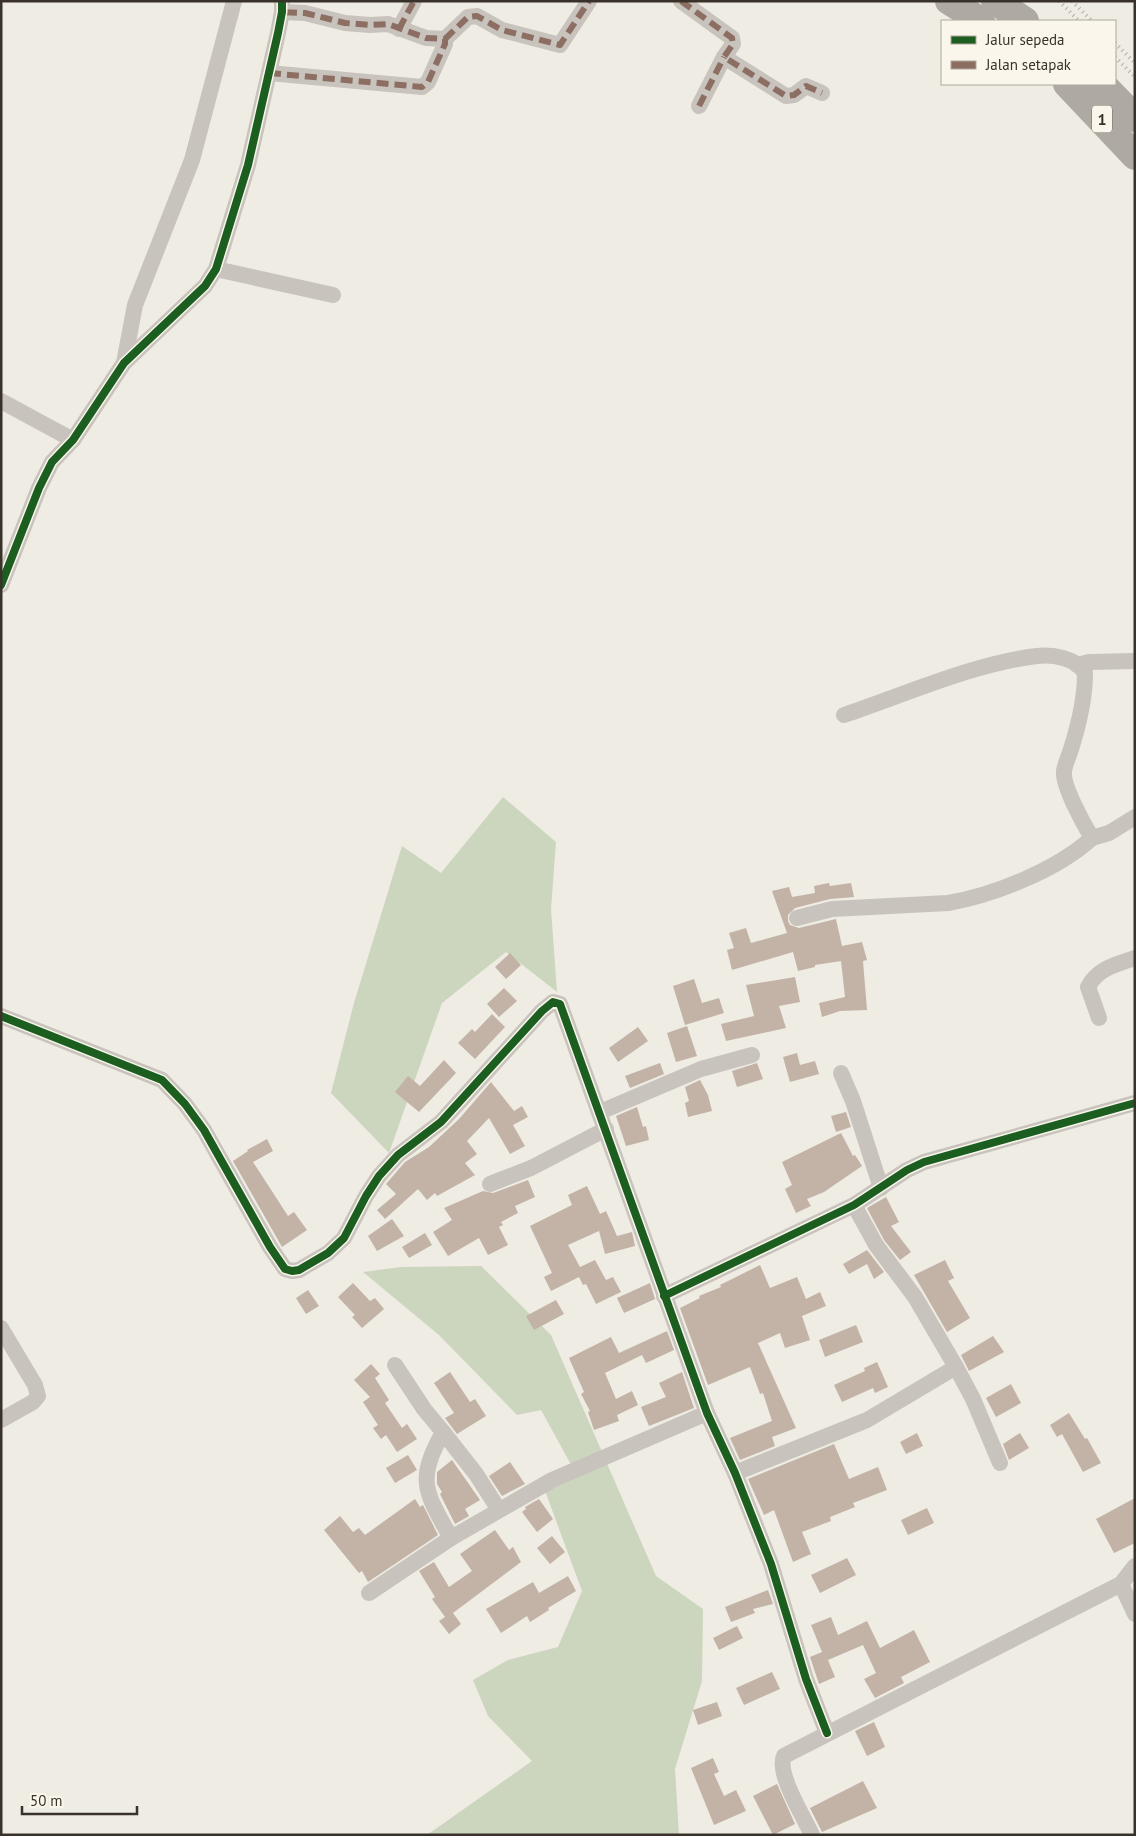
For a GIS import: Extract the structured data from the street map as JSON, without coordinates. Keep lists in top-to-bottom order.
{
  "streets": {
    "highway": ["1"]
  },
  "legend": ["Jalur sepeda", "Jalan setapak"],
  "scale_bar": "50 m"
}
